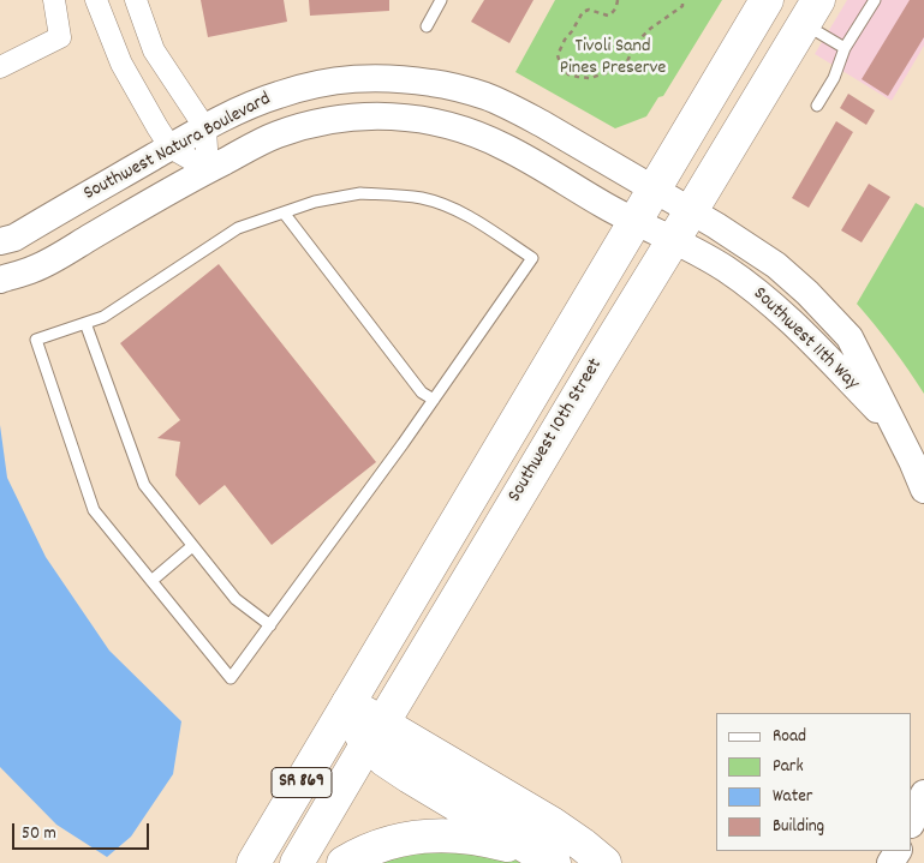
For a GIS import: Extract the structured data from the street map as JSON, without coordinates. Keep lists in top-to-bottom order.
{
  "streets": {
    "main road": ["Southwest 10th Street", "SR 869"],
    "street": ["Southwest Natura Boulevard", "Southwest 11th Way"]
  },
  "crossings": [
    ["Southwest Natura Boulevard", "Southwest 11th Way"],
    ["Southwest Natura Boulevard", "Southwest 10th Street"],
    ["Southwest 11th Way", "Southwest 10th Street"]
  ],
  "parks": ["Tivoli Sand Pines Preserve"],
  "legend": [
    "Road",
    "Park",
    "Water",
    "Building"
  ],
  "scale_bar": "50 m"
}
